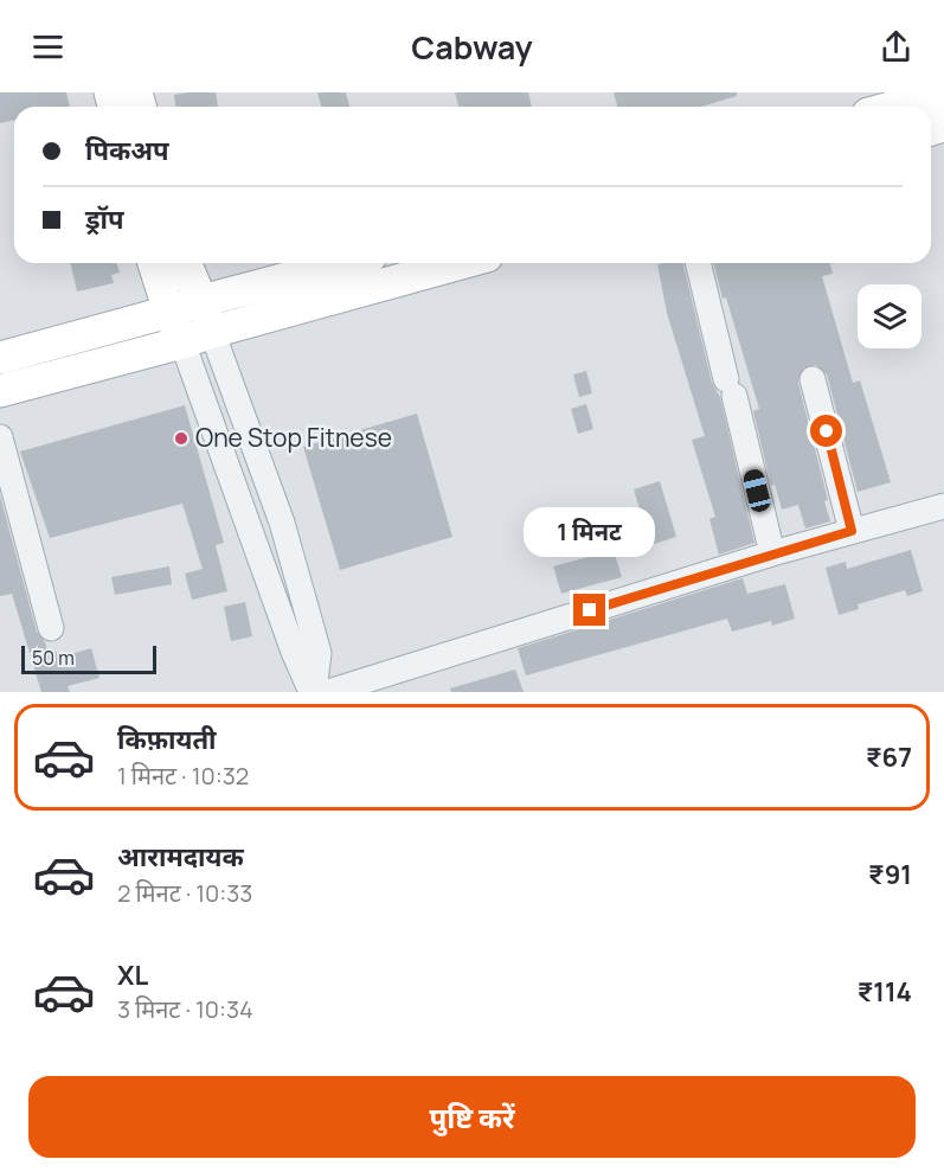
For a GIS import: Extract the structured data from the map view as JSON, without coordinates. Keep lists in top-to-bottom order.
{
  "places": ["One Stop Fitnese"],
  "scale_bar": "50 m",
  "page": {
    "header": "Cabway",
    "banner": ["पिकअप", "ड्रॉप"],
    "bubble": "1 मिनट",
    "scale": "50 m",
    "list": [
      {
        "name": "किफ़ायती",
        "note": "1 मिनट · 10:32",
        "value": "₹67"
      },
      {
        "name": "आरामदायक",
        "note": "2 मिनट · 10:33",
        "value": "₹91"
      },
      {
        "name": "XL",
        "note": "3 मिनट · 10:34",
        "value": "₹114"
      }
    ],
    "buttons": "पुष्टि करें"
  }
}
